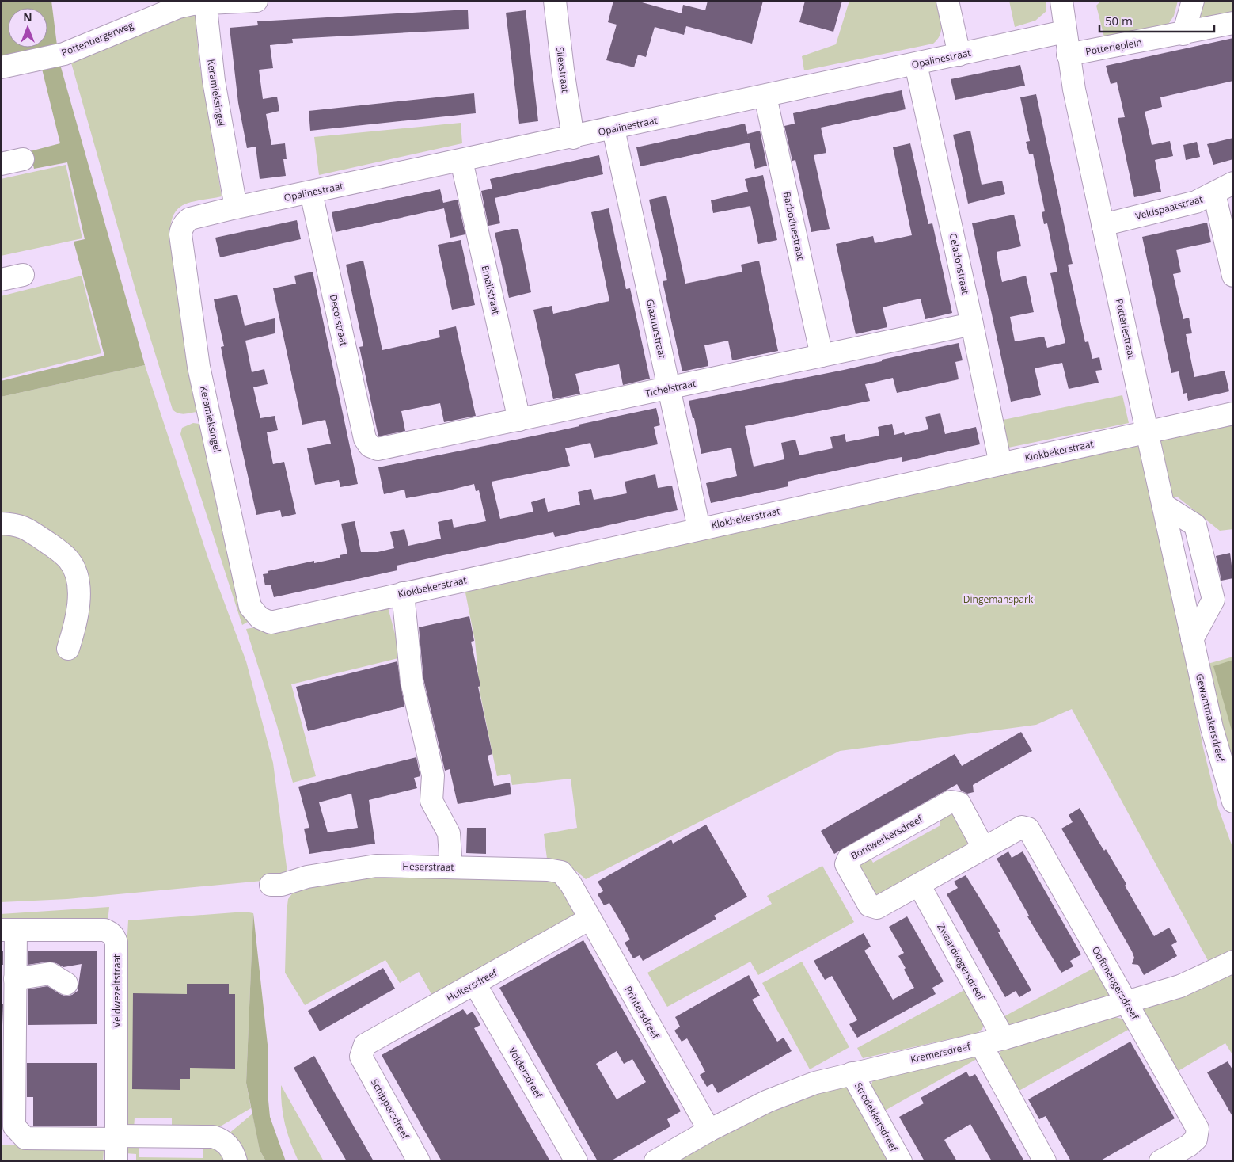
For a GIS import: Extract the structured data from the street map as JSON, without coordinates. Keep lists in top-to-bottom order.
{
  "streets": {
    "street": [
      "Pottenbergerweg",
      "Potterieplein",
      "Opalinestraat",
      "Silexstraat",
      "Keramieksingel",
      "Veldspaatstraat",
      "Barbotinestraat",
      "Celadonstraat",
      "Emailstraat",
      "Decorstraat",
      "Glazuurstraat",
      "Potteriestraat",
      "Tichelstraat",
      "Klokbekerstraat",
      "Gewantmakersdreef",
      "Bontwerkersdreef",
      "Heserstraat",
      "Zwaardvegersdreef",
      "Ooftmengersdreef",
      "Hultersdreef",
      "Veldwezeltstraat",
      "Printersdreef",
      "Kremersdreef",
      "Voldersdreef",
      "Schippersdreef",
      "Strodekkersdreef"
    ]
  },
  "crossings": [
    ["Pottenbergerweg", "Keramieksingel"],
    ["Potterieplein", "Potteriestraat"],
    ["Opalinestraat", "Silexstraat"],
    ["Opalinestraat", "Keramieksingel"],
    ["Opalinestraat", "Barbotinestraat"],
    ["Opalinestraat", "Celadonstraat"],
    ["Opalinestraat", "Emailstraat"],
    ["Opalinestraat", "Decorstraat"],
    ["Opalinestraat", "Glazuurstraat"],
    ["Opalinestraat", "Potteriestraat"],
    ["Keramieksingel", "Klokbekerstraat"],
    ["Veldspaatstraat", "Potteriestraat"],
    ["Barbotinestraat", "Tichelstraat"],
    ["Celadonstraat", "Tichelstraat"],
    ["Celadonstraat", "Klokbekerstraat"],
    ["Emailstraat", "Tichelstraat"],
    ["Decorstraat", "Tichelstraat"],
    ["Glazuurstraat", "Tichelstraat"],
    ["Glazuurstraat", "Klokbekerstraat"],
    ["Potteriestraat", "Klokbekerstraat"],
    ["Potteriestraat", "Gewantmakersdreef"],
    ["Bontwerkersdreef", "Zwaardvegersdreef"],
    ["Bontwerkersdreef", "Ooftmengersdreef"],
    ["Heserstraat", "Printersdreef"],
    ["Zwaardvegersdreef", "Kremersdreef"],
    ["Ooftmengersdreef", "Kremersdreef"],
    ["Hultersdreef", "Printersdreef"],
    ["Hultersdreef", "Voldersdreef"],
    ["Hultersdreef", "Schippersdreef"],
    ["Printersdreef", "Kremersdreef"],
    ["Kremersdreef", "Strodekkersdreef"]
  ],
  "parks": ["Dingemanspark"],
  "scale_bar": "50 m",
  "north": "top"
}
